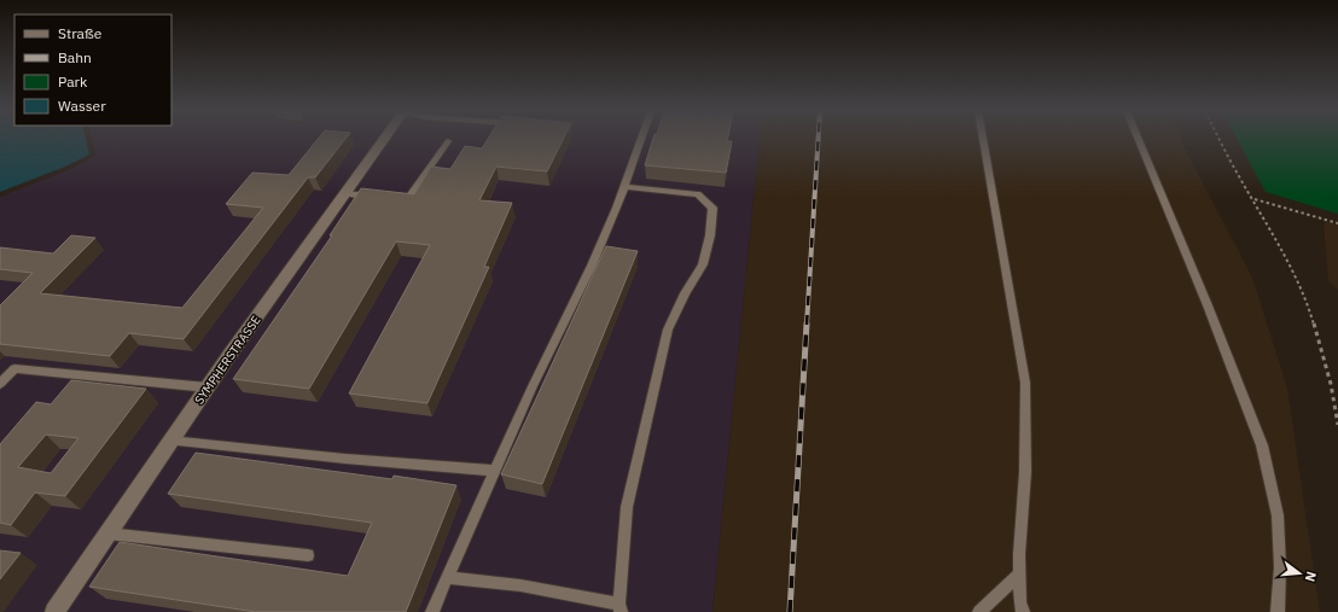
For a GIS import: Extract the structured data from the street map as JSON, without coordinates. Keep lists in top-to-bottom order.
{
  "streets": {
    "street": ["SYMPHERSTRASSE"]
  },
  "legend": [
    "Straße",
    "Bahn",
    "Park",
    "Wasser"
  ],
  "north": "right"
}
